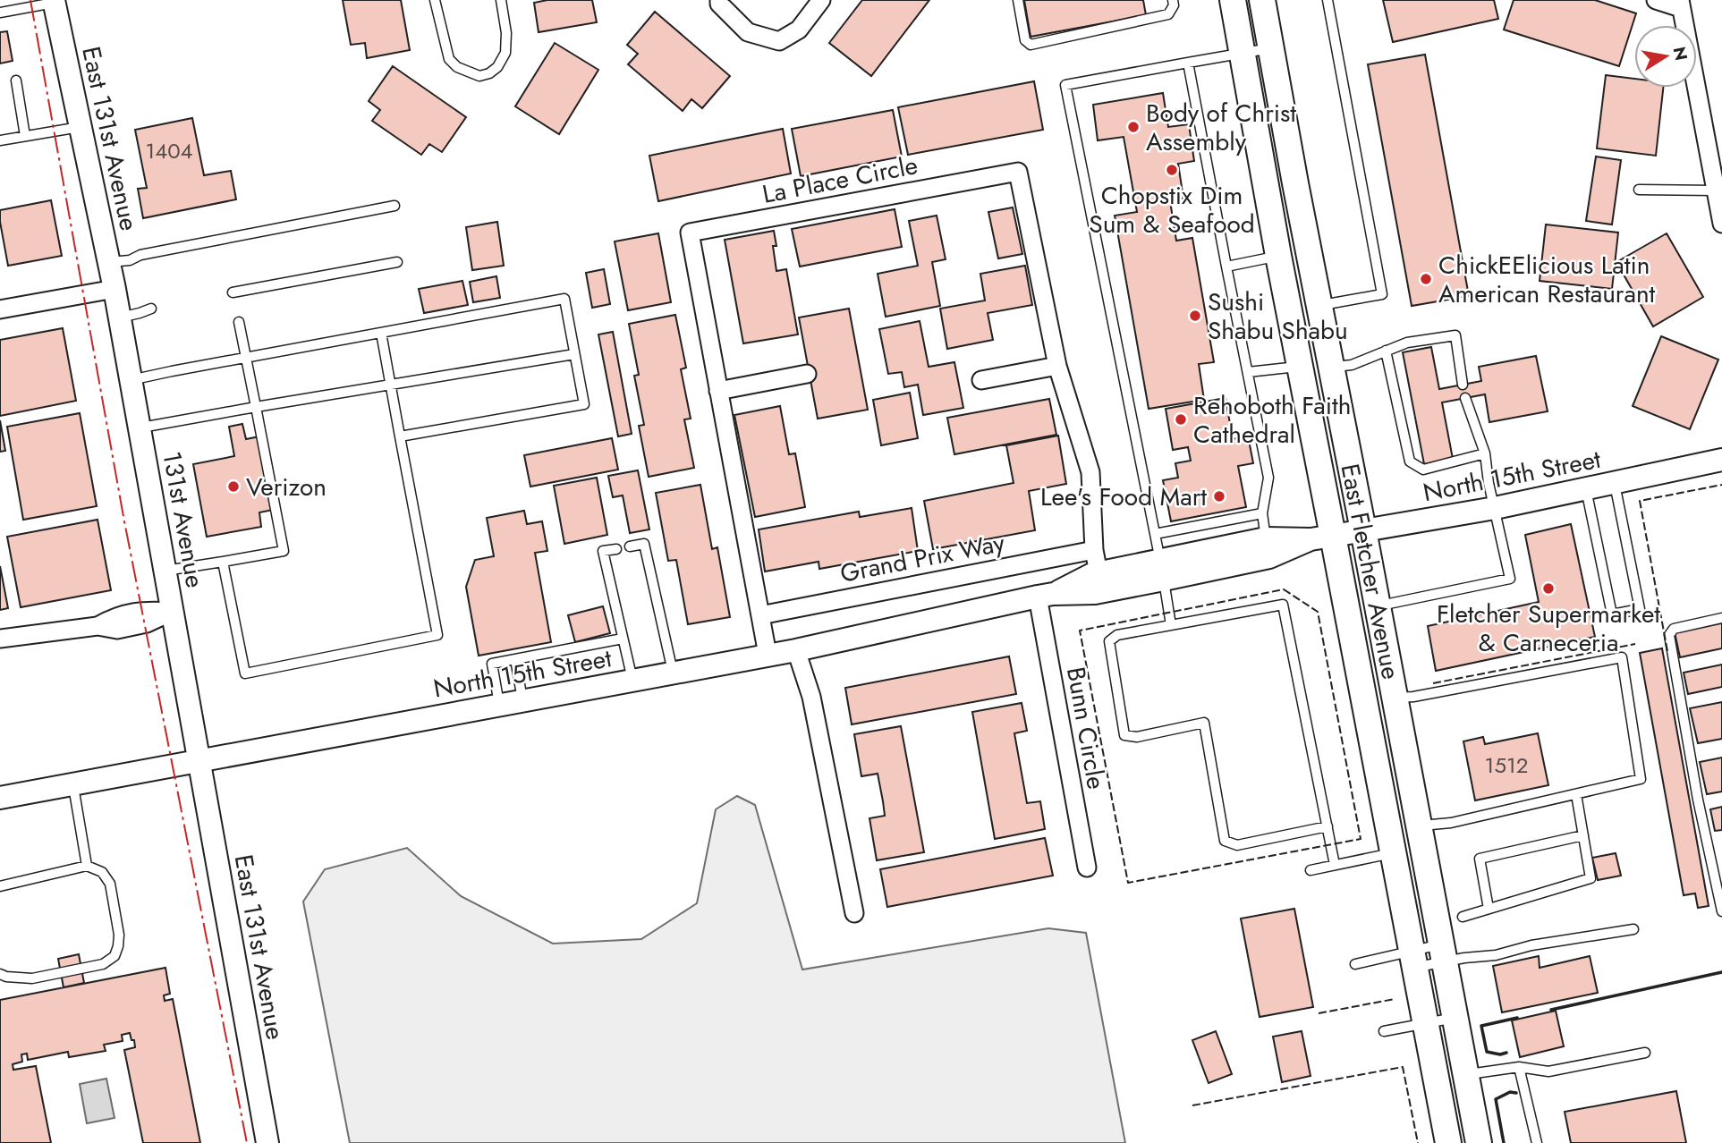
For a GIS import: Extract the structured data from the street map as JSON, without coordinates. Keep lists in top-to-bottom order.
{
  "streets": {
    "main road": ["East Fletcher Avenue"],
    "street": [
      "East 131st Avenue",
      "La Place Circle",
      "North 15th Street",
      "131st Avenue",
      "Grand Prix Way",
      "Bunn Circle"
    ]
  },
  "crossings": [
    ["East 131st Avenue", "North 15th Street"],
    ["East 131st Avenue", "131st Avenue"],
    ["La Place Circle", "North 15th Street"],
    ["La Place Circle", "Grand Prix Way"],
    ["North 15th Street", "131st Avenue"],
    ["North 15th Street", "East Fletcher Avenue"],
    ["North 15th Street", "Bunn Circle"]
  ],
  "places": [
    "Body of Christ Assembly",
    "Chopstix Dim Sum & Seafood",
    "ChickEElicious Latin American Restaurant",
    "Sushi Shabu Shabu",
    "Rehoboth Faith Cathedral",
    "Verizon",
    "Lee's Food Mart",
    "Fletcher Supermarket & Carneceria"
  ],
  "house_numbers": ["1404", "1512"],
  "north": "right"
}
